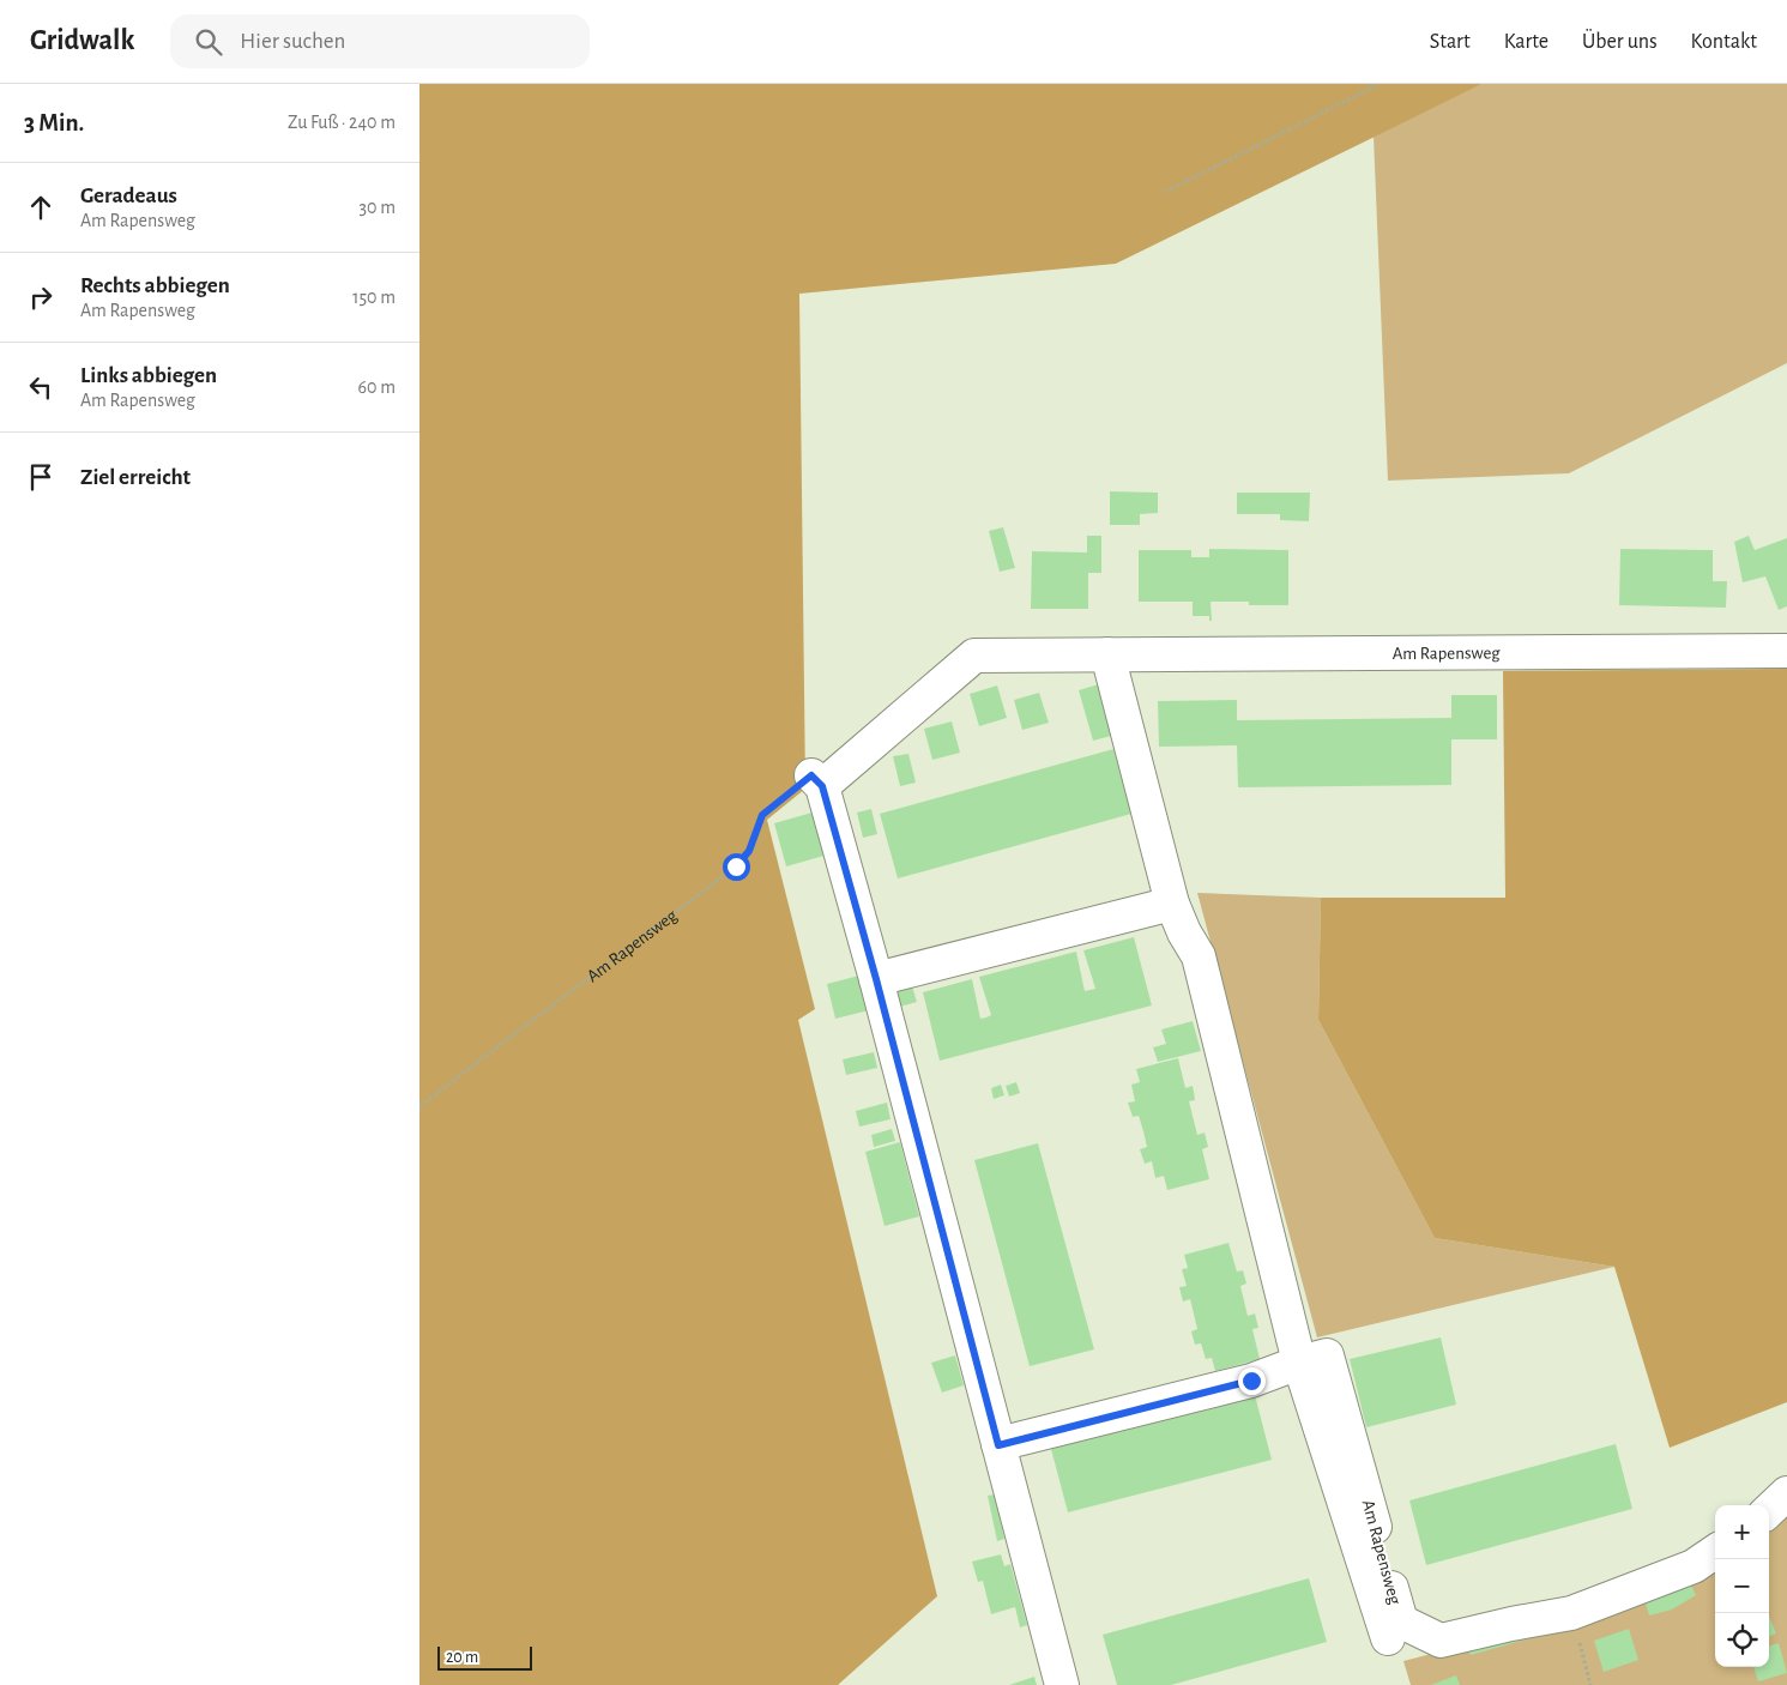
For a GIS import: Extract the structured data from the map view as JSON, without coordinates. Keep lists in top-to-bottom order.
{
  "streets": {
    "street": ["Am Rapensweg"]
  },
  "scale_bar": "20 m",
  "page": {
    "header": "Gridwalk",
    "search": "Hier suchen",
    "nav": [
      "Start",
      "Karte",
      "Über uns",
      "Kontakt"
    ],
    "heading": ["3 Min.", "Zu Fuß · 240 m"],
    "list": [
      ["Geradeaus", "Am Rapensweg", "30 m"],
      ["Rechts abbiegen", "Am Rapensweg", "150 m"],
      ["Links abbiegen", "Am Rapensweg", "60 m"],
      "Ziel erreicht"
    ],
    "map_buttons": ["+", "−"],
    "scale": "20 m"
  }
}
